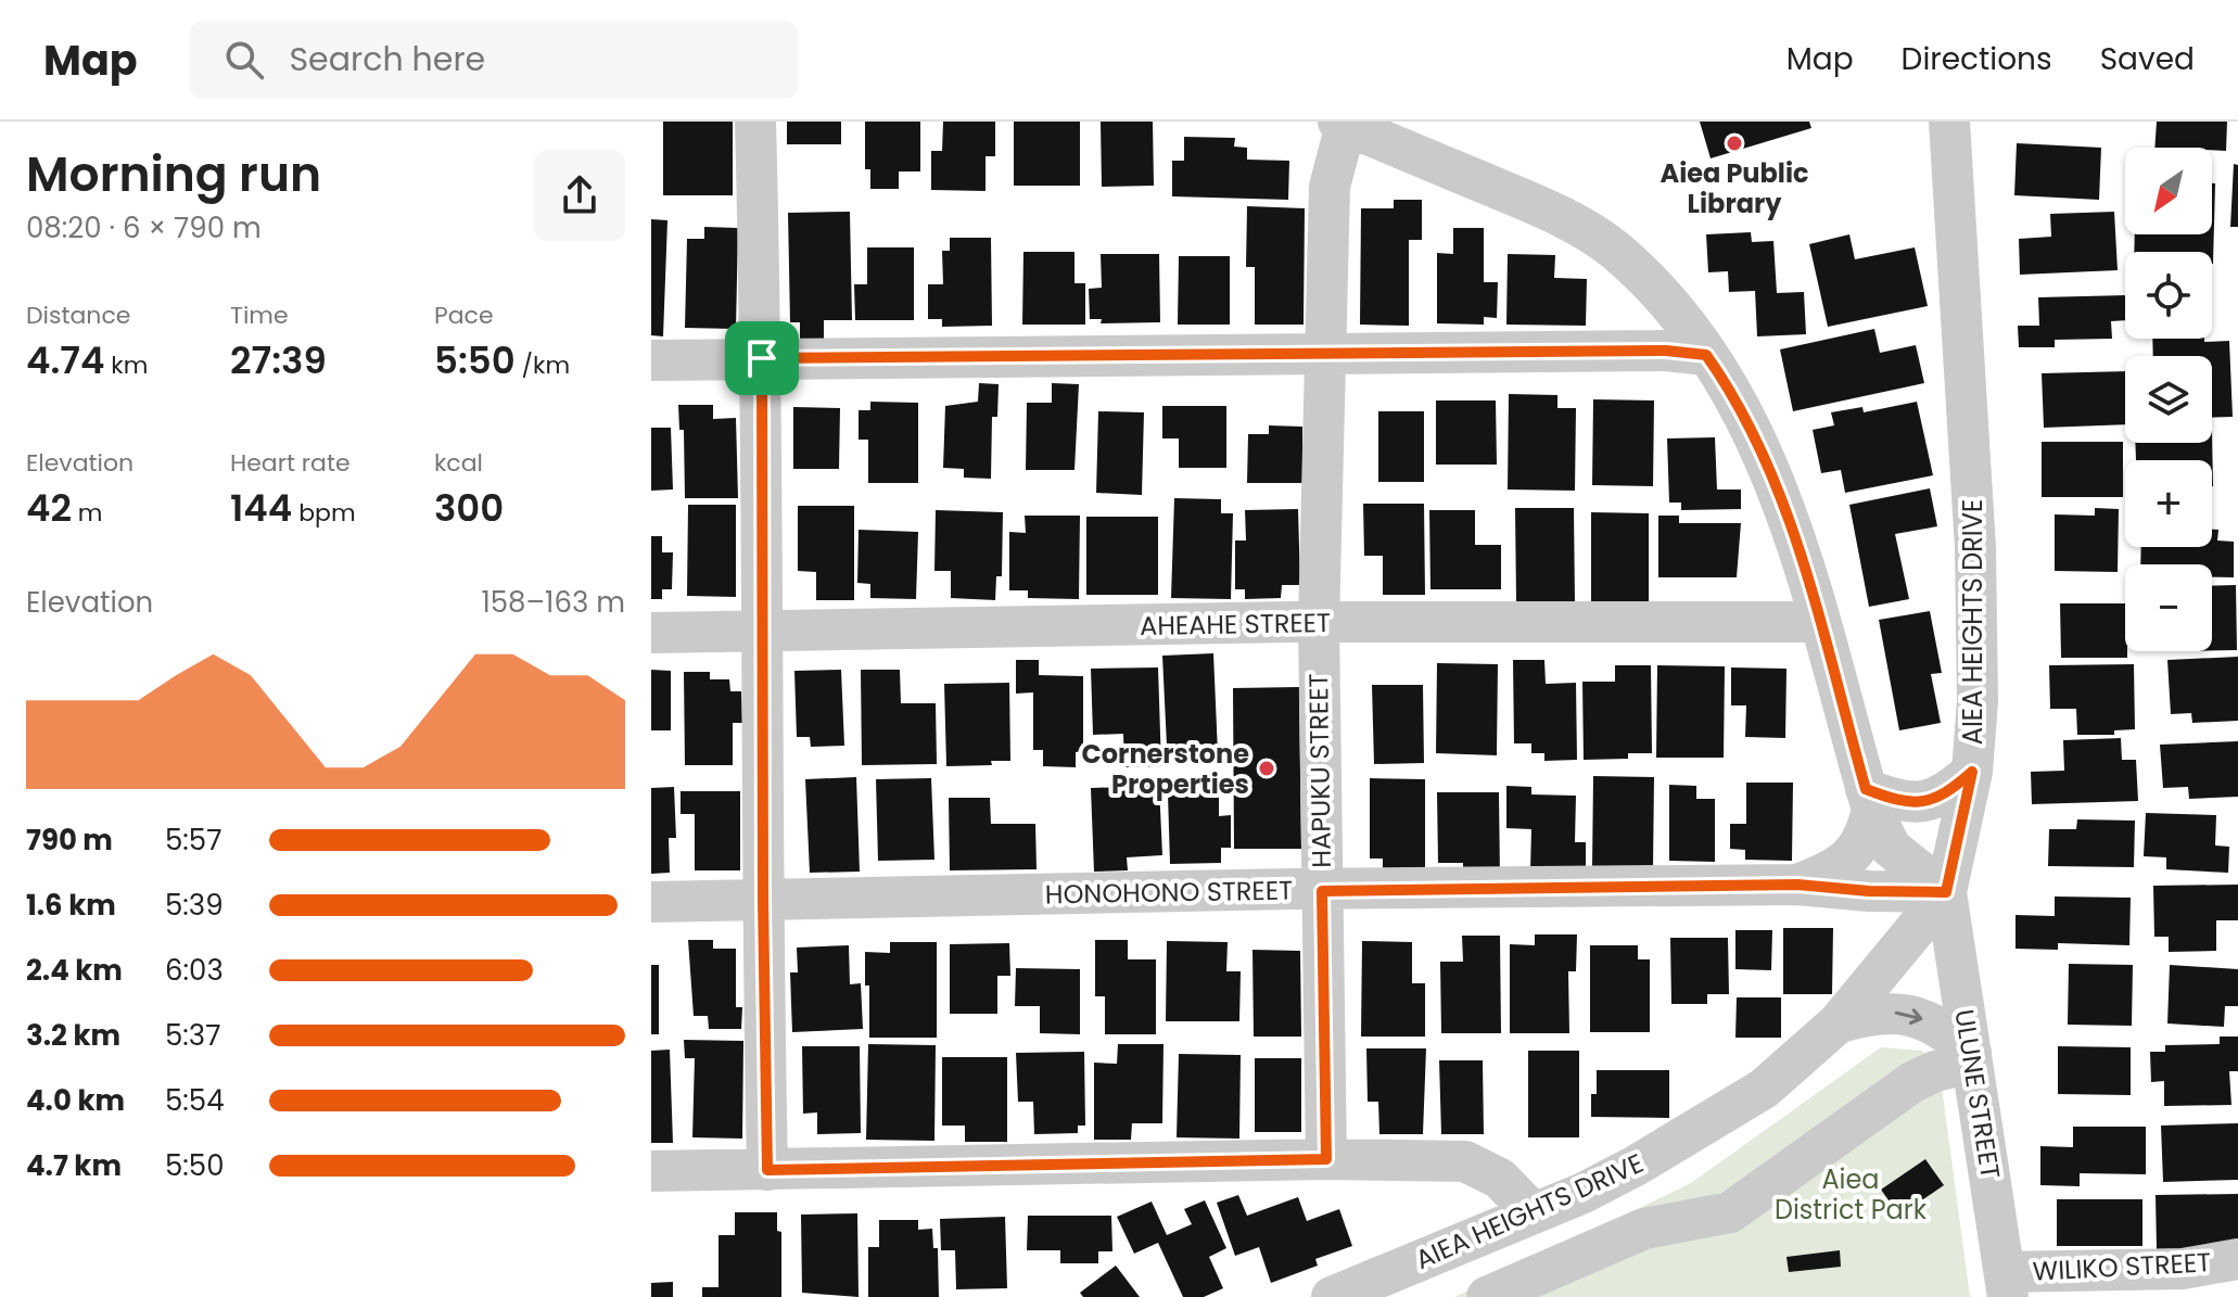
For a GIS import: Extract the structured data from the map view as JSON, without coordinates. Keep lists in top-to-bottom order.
{
  "streets": {
    "street": [
      "AIEA HEIGHTS DRIVE",
      "AHEAHE STREET",
      "HAPUKU STREET",
      "HONOHONO STREET",
      "ULUNE STREET",
      "WILIKO STREET"
    ]
  },
  "crossings": [
    ["AIEA HEIGHTS DRIVE", "HONOHONO STREET"],
    ["AIEA HEIGHTS DRIVE", "ULUNE STREET"],
    ["AHEAHE STREET", "HAPUKU STREET"],
    ["HAPUKU STREET", "HONOHONO STREET"],
    ["HONOHONO STREET", "ULUNE STREET"],
    ["ULUNE STREET", "WILIKO STREET"]
  ],
  "parks": ["Aiea District Park"],
  "places": ["Aiea Public Library", "Cornerstone Properties"],
  "north": "bottom left",
  "page": {
    "header": "Map",
    "search": "Search here",
    "nav": ["Map", "Directions", "Saved"],
    "heading": ["Morning run", "08:20 · 6 × 790 m"],
    "map_buttons": ["+", "−"],
    "stats": [
      ["Distance", "4.74 km"],
      ["Time", "27:39"],
      ["Pace", "5:50 /km"],
      ["Elevation", "42 m"],
      ["Heart rate", "144 bpm"],
      ["kcal", "300"]
    ],
    "chart": ["Elevation", "158–163 m"],
    "list": [
      {
        "name": "790 m",
        "note": "5:57"
      },
      {
        "name": "1.6 km",
        "note": "5:39"
      },
      {
        "name": "2.4 km",
        "note": "6:03"
      },
      {
        "name": "3.2 km",
        "note": "5:37"
      },
      {
        "name": "4.0 km",
        "note": "5:54"
      },
      {
        "name": "4.7 km",
        "note": "5:50"
      }
    ]
  }
}
